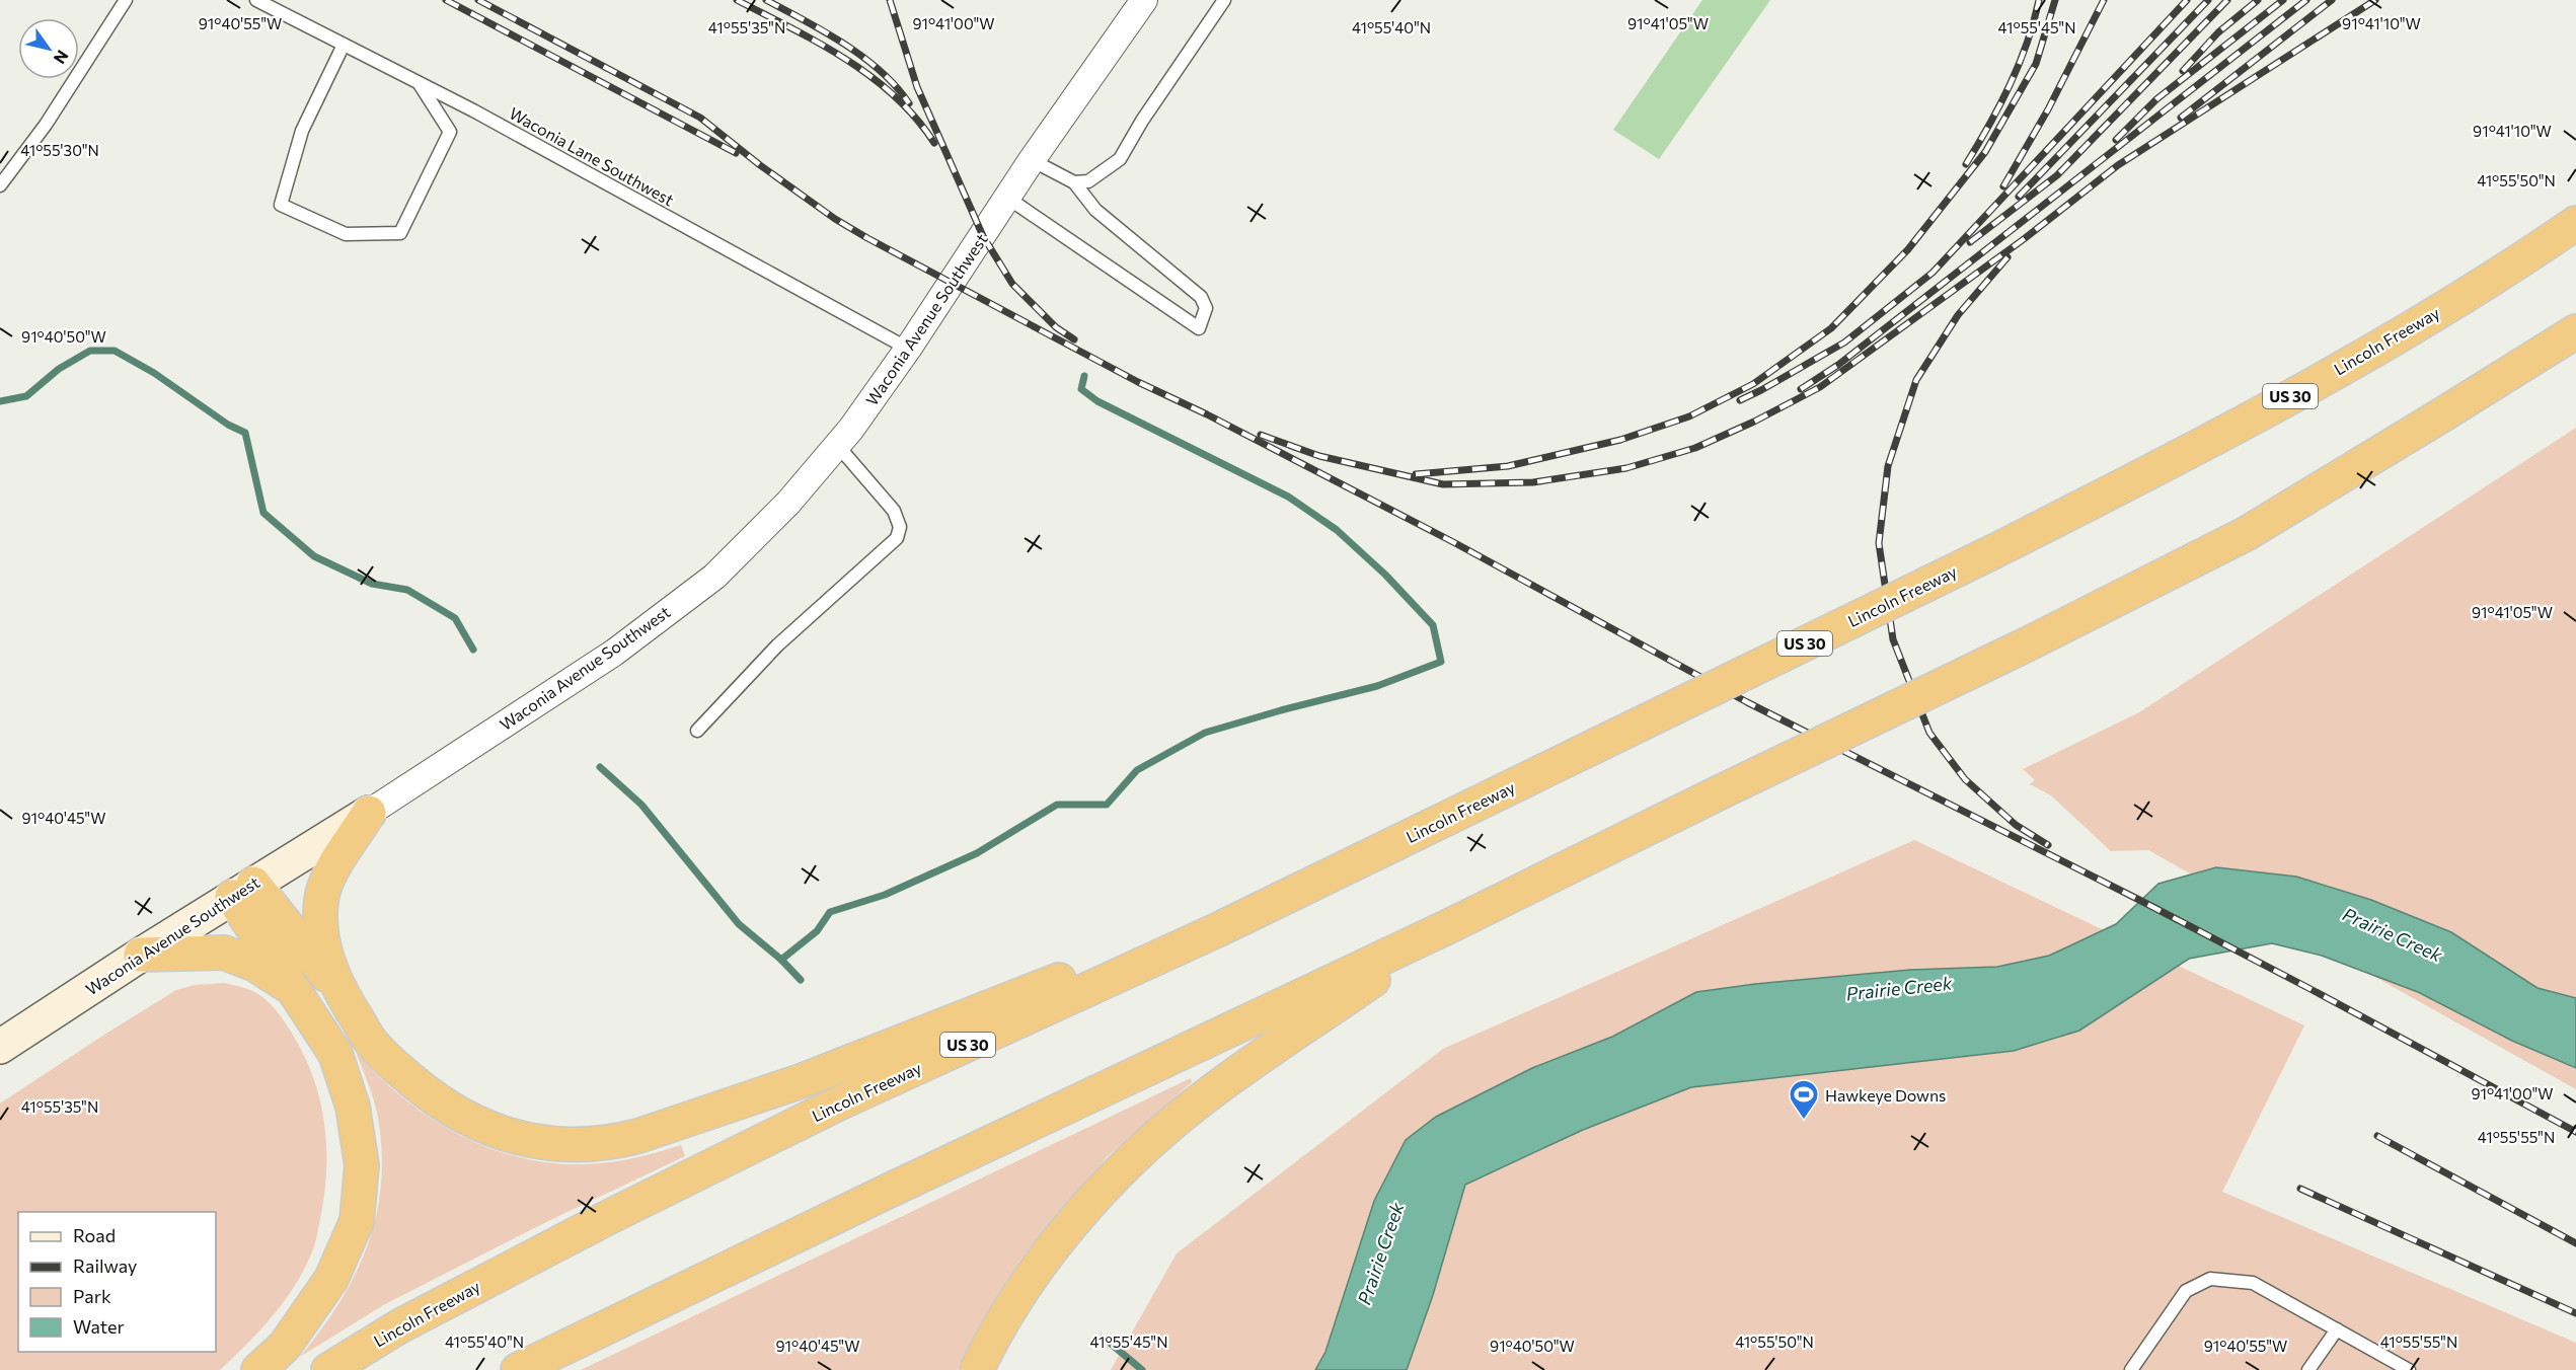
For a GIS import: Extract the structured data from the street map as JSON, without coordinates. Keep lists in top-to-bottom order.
{
  "streets": {
    "highway": ["Lincoln Freeway", "US 30"],
    "street": ["Waconia Avenue Southwest"],
    "lane": ["Waconia Lane Southwest"]
  },
  "crossings": [
    ["Waconia Lane Southwest", "Waconia Avenue Southwest"]
  ],
  "water": ["Prairie Creek"],
  "places": {
    "sports": ["Hawkeye Downs"]
  },
  "legend": [
    "Road",
    "Railway",
    "Park",
    "Water"
  ],
  "north": "bottom right",
  "coordinates": [
    "91°40'55\"W",
    "91°41'00\"W",
    "91°41'05\"W",
    "91°41'10\"W",
    "41°55'35\"N",
    "41°55'40\"N",
    "41°55'45\"N",
    "41°55'30\"N",
    "41°55'50\"N",
    "91°40'50\"W",
    "91°40'45\"W",
    "41°55'55\"N"
  ]
}
